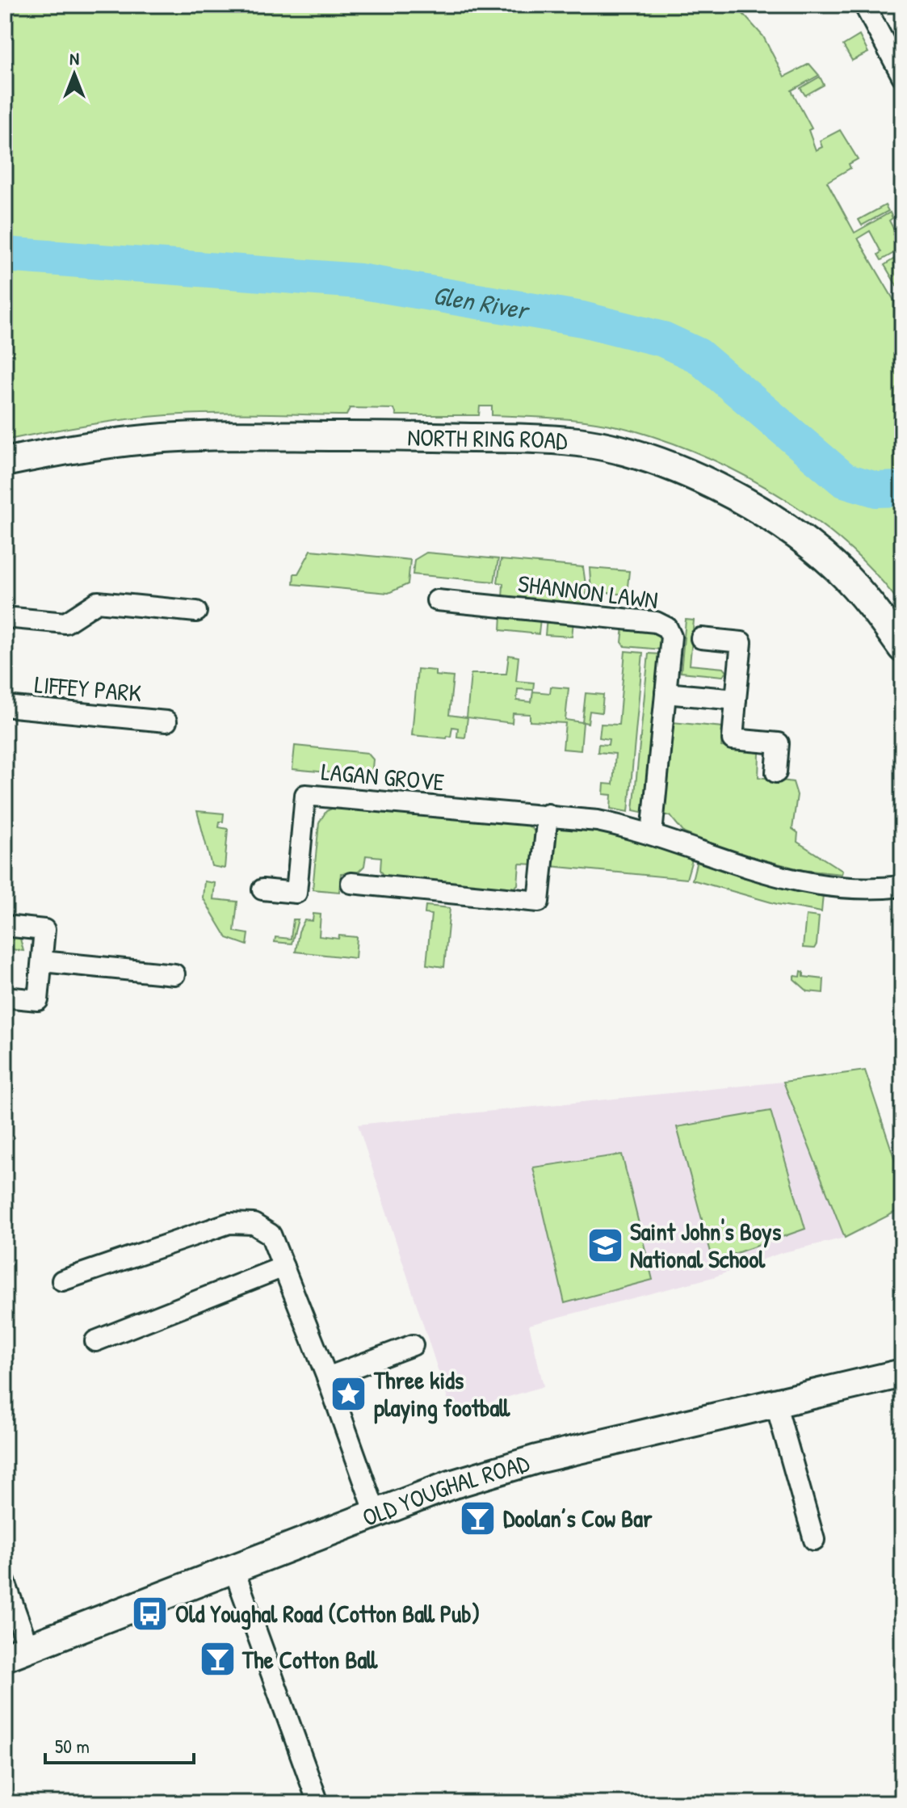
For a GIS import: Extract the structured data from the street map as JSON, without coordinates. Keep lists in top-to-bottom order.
{
  "streets": {
    "main road": ["NORTH RING ROAD", "OLD YOUGHAL ROAD"],
    "street": ["SHANNON LAWN", "LIFFEY PARK", "LAGAN GROVE"]
  },
  "crossings": [
    ["SHANNON LAWN", "LAGAN GROVE"]
  ],
  "water": ["Glen River"],
  "places": {
    "school or university": ["Saint John's Boys National School"],
    "place": ["Three kids playing football"],
    "bar": ["Doolan’s Cow Bar", "The Cotton Ball"],
    "bus stop": ["Old Youghal Road (Cotton Ball Pub)"]
  },
  "scale_bar": "50 m",
  "north": "top"
}
